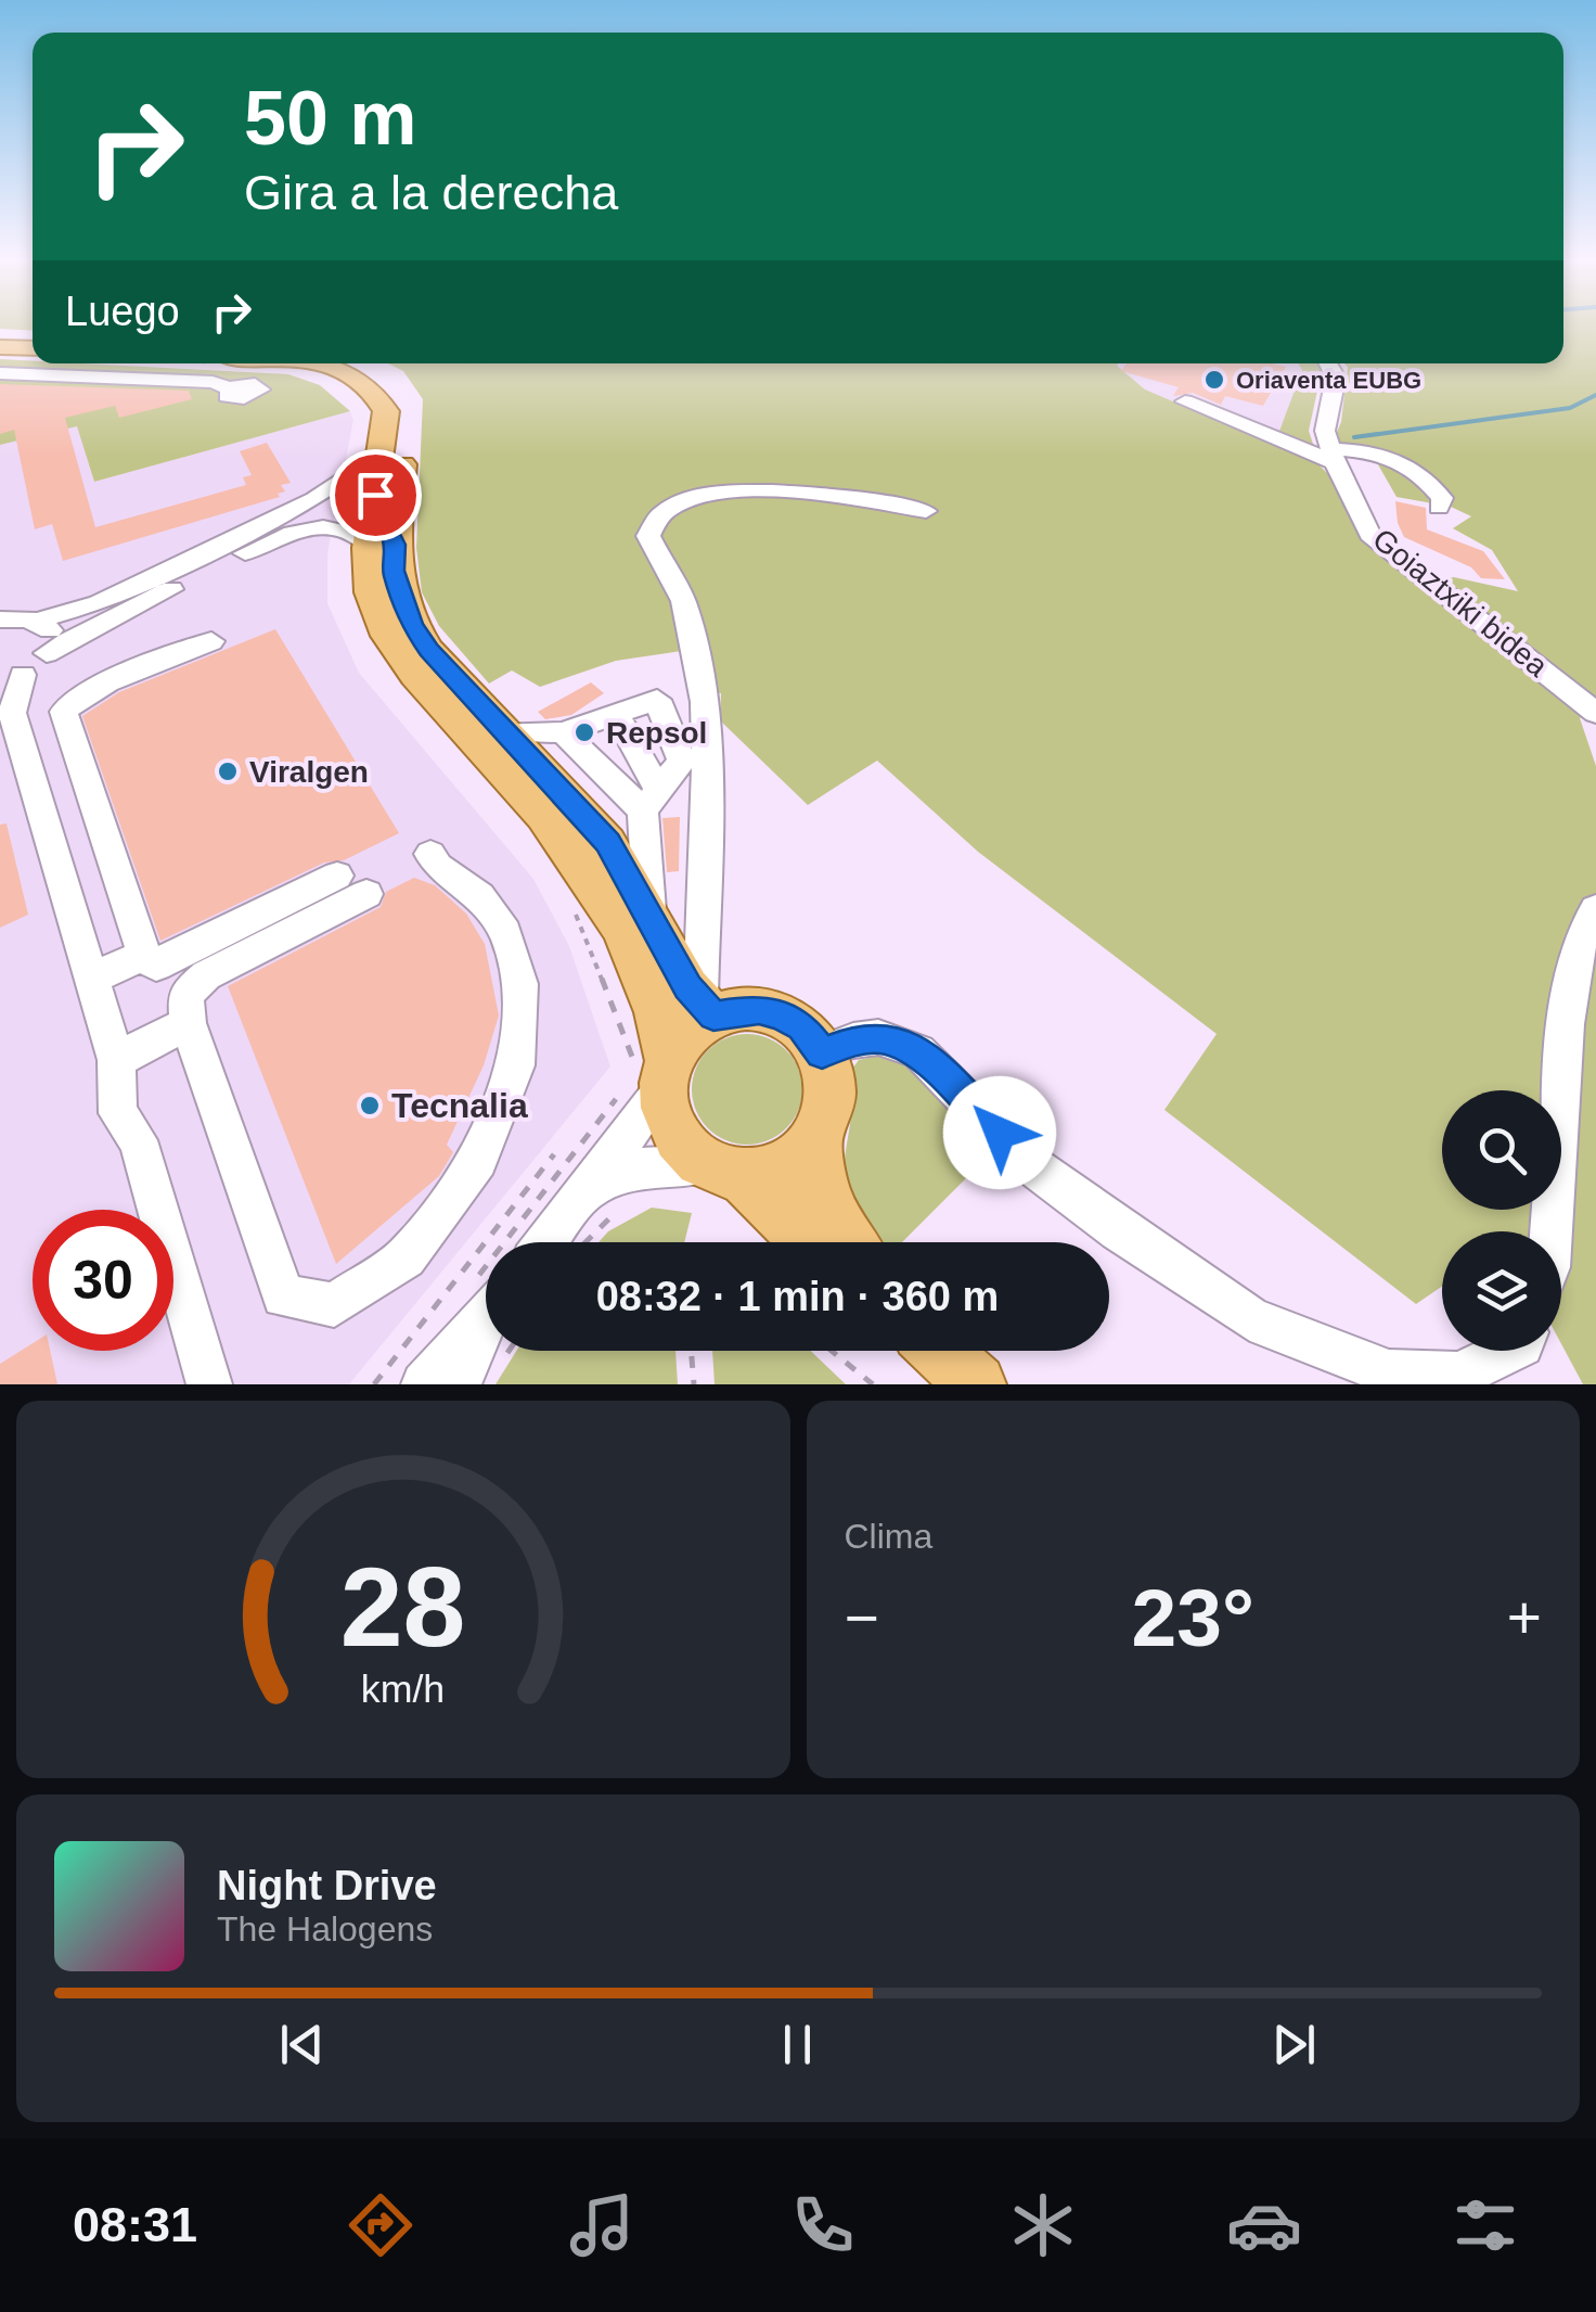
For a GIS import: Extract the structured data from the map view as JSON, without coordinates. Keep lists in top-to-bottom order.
{
  "streets": {
    "street": ["Goiaztxiki bidea"]
  },
  "places": [
    "Oriaventa EUBG",
    "Repsol",
    "Viralgen",
    "Tecnalia"
  ],
  "page": {
    "turn": ["50 m", "Gira a la derecha"],
    "then": "Luego",
    "limit": "30",
    "trip": "08:32 · 1 min · 360 m",
    "tile": "Clima",
    "heat": ["−", "23°", "+"],
    "song": ["Night Drive", "The Halogens"],
    "tabs": "08:31",
    "gauge": ["28", "km/h"]
  }
}
